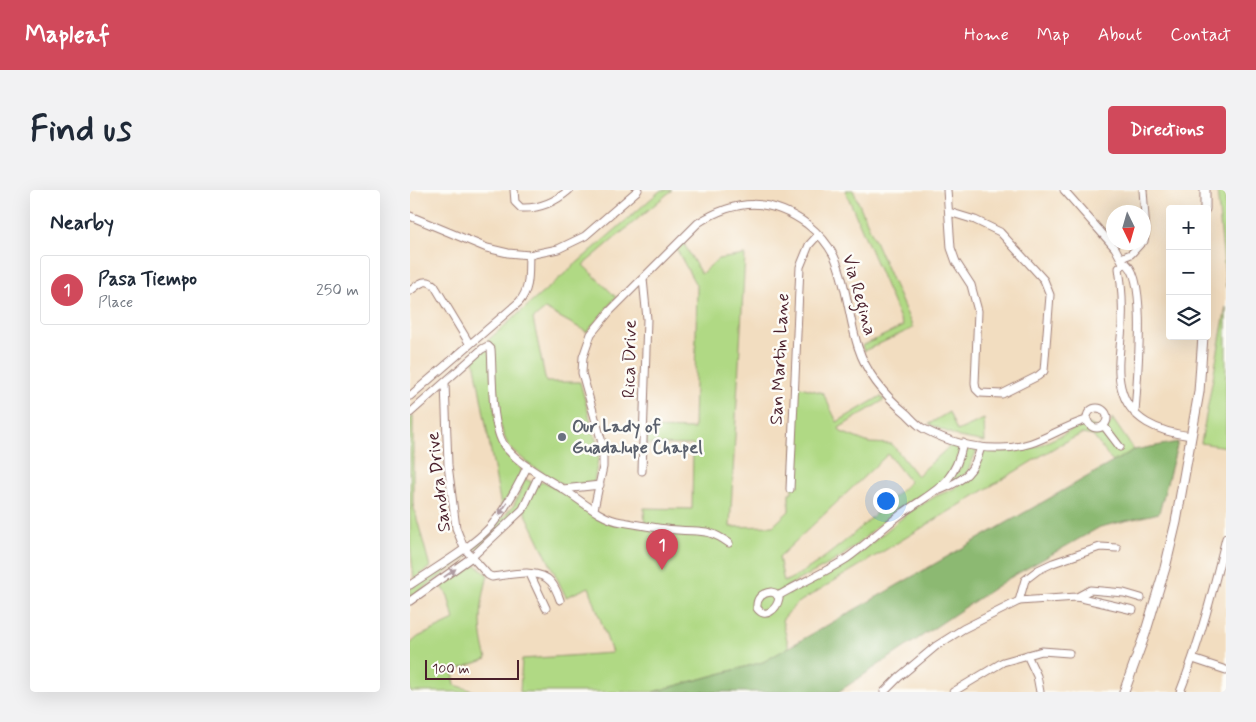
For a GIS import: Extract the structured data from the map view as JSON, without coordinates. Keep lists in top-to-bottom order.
{
  "streets": {
    "street": [
      "Via Regina",
      "Rica Drive",
      "San Martin Lane",
      "Sandra Drive"
    ]
  },
  "crossings": [
    ["Via Regina", "Rica Drive"],
    ["Via Regina", "San Martin Lane"]
  ],
  "places": ["Our Lady of Guadalupe Chapel"],
  "scale_bar": "100 m",
  "north": "bottom",
  "page": {
    "header": "Mapleaf",
    "nav": [
      "Home",
      "Map",
      "About",
      "Contact"
    ],
    "buttons": "Directions",
    "title": "Find us",
    "heading": "Nearby",
    "map_buttons": ["+", "−"],
    "list": [
      {
        "mark": "1",
        "name": "Pasa Tiempo",
        "note": "Place",
        "value": "250 m"
      }
    ],
    "pins": "1",
    "scale": "100 m"
  }
}
